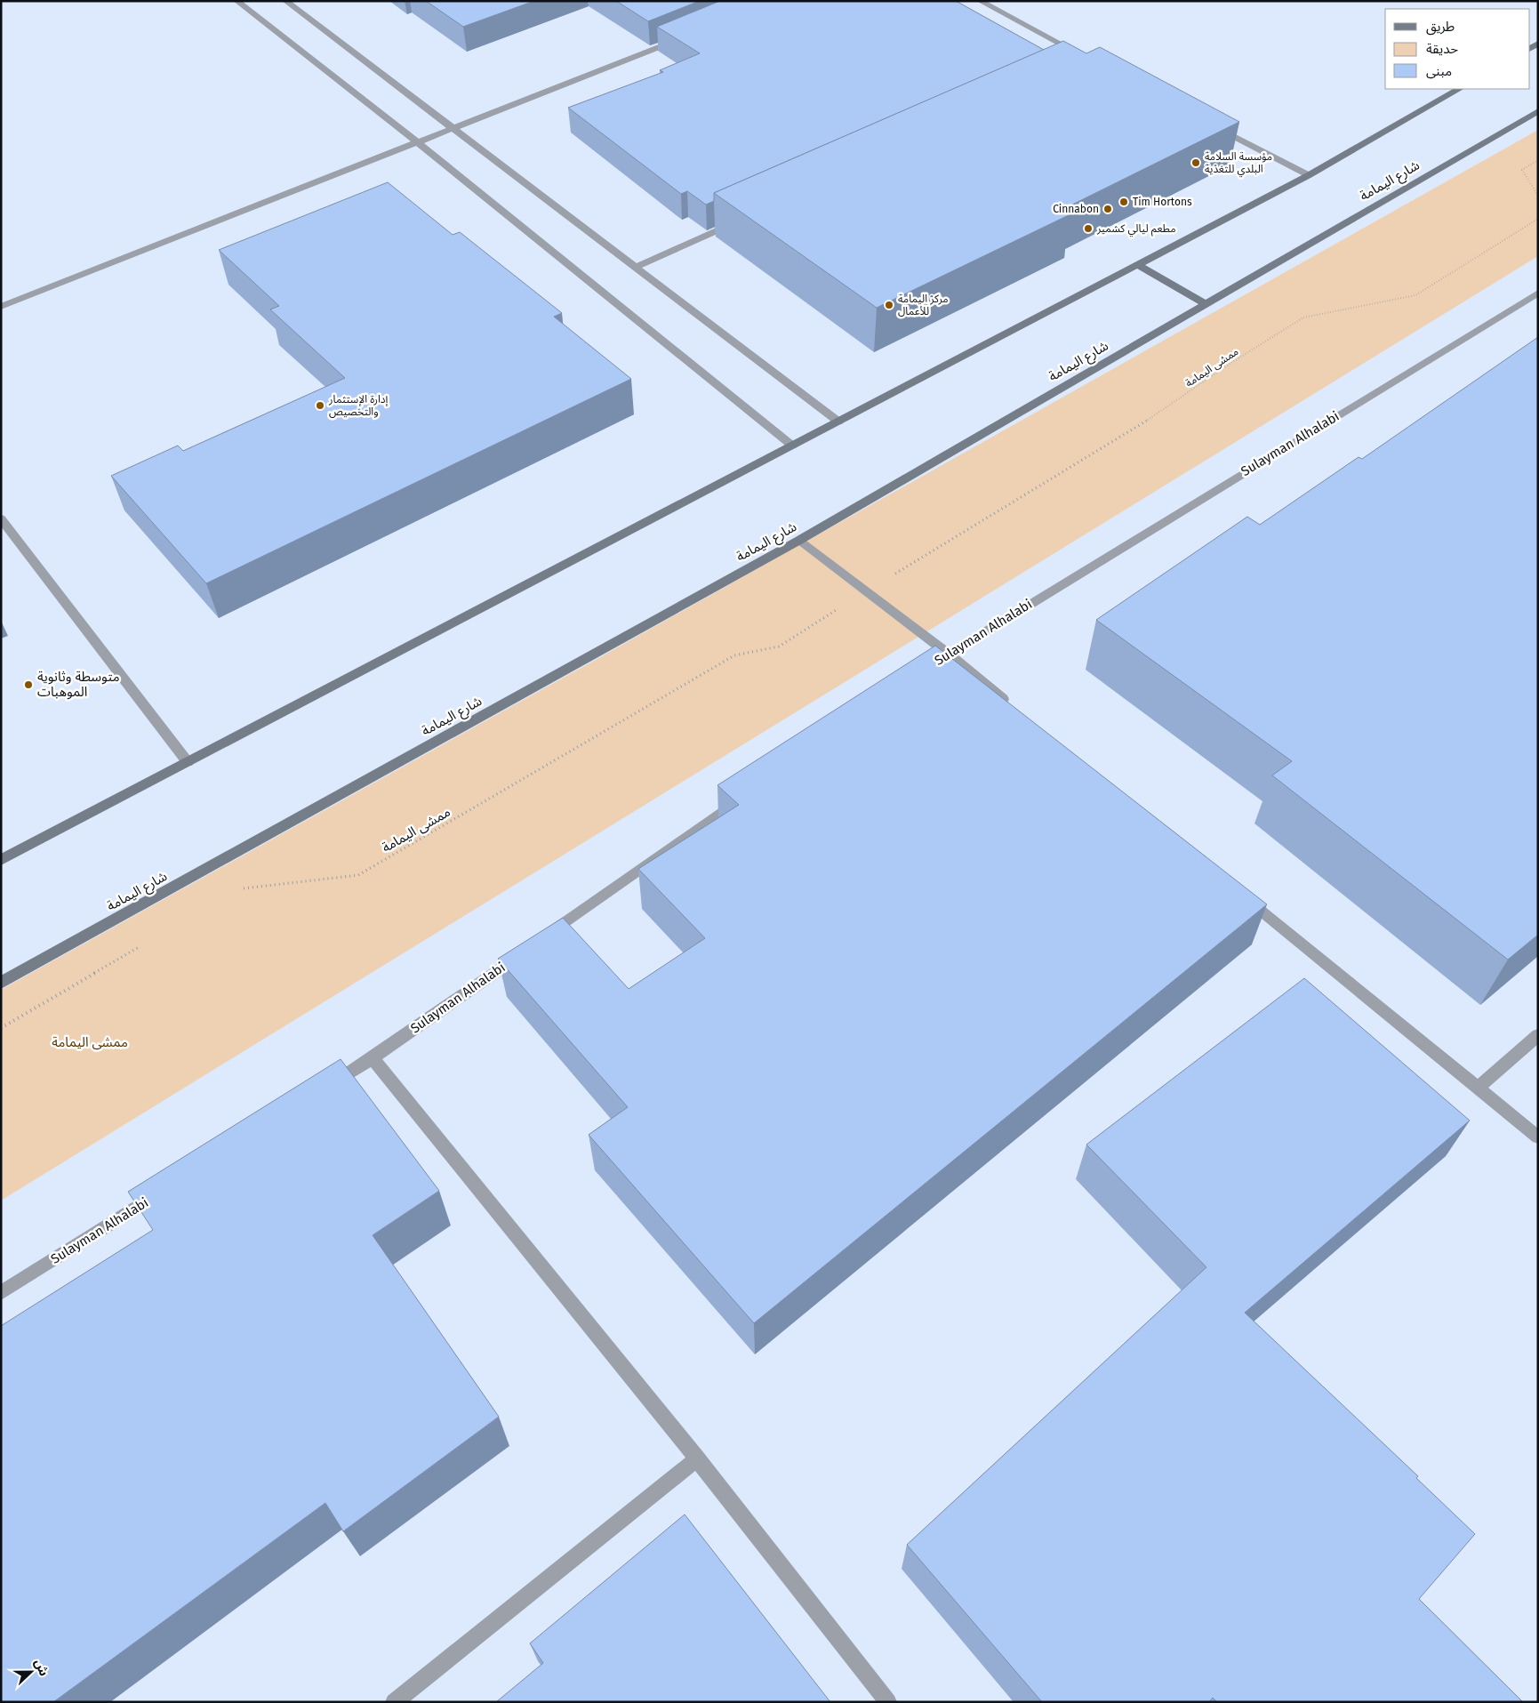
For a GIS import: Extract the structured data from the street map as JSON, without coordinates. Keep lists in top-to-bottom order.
{
  "streets": {
    "main road": ["شارع اليمامة"],
    "street": ["Sulayman Alhalabi"],
    "path": ["ممشى اليمامة"]
  },
  "parks": ["ممشى اليمامة"],
  "places": [
    "مؤسسة السلامة البلدي للتغذية",
    "Tim Hortons",
    "Cinnabon",
    "مطعم ليالي كشمير",
    "مركز اليمامة للأعمال",
    "إدارة الإستثمار والتخصيص",
    "متوسطة وثانوية الموهبات"
  ],
  "legend": ["طريق", "حديقة", "مبنى"],
  "north": "right"
}
